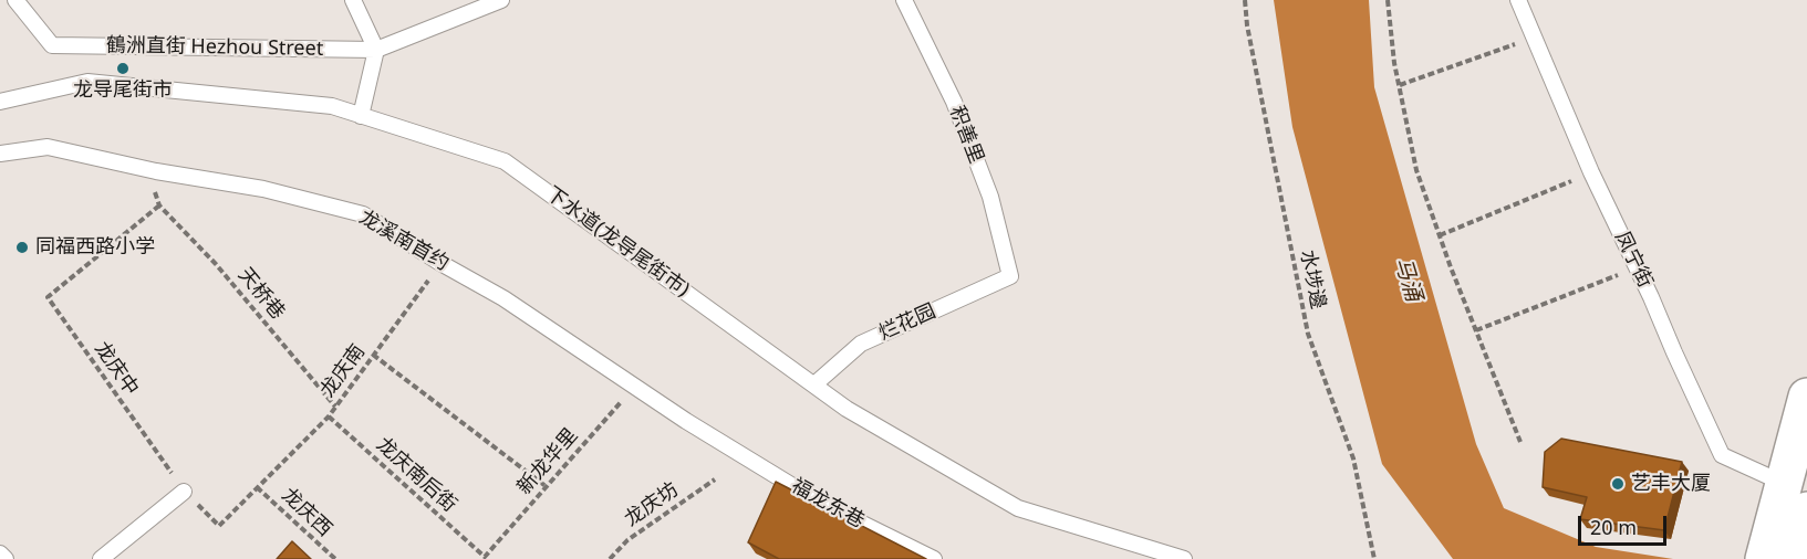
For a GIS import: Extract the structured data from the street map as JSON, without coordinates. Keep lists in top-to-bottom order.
{
  "streets": {
    "lane": [
      "鶴洲直街 Hezhou Street",
      "积善里",
      "龙溪南首约",
      "下水道(龙导尾街市)",
      "凤宁街",
      "烂花园",
      "福龙东巷"
    ],
    "path": [
      "水埗邊",
      "天桥巷",
      "龙庆中",
      "龙庆南",
      "新龙华里",
      "龙庆南后街",
      "龙庆坊",
      "龙庆西"
    ]
  },
  "crossings": [
    ["积善里", "烂花园"],
    ["龙溪南首约", "龙庆南"],
    ["龙溪南首约", "新龙华里"],
    ["龙溪南首约", "福龙东巷"],
    ["下水道(龙导尾街市)", "烂花园"],
    ["天桥巷", "龙庆中"],
    ["天桥巷", "龙庆南"],
    ["龙庆中", "龙庆南"],
    ["龙庆中", "龙庆西"],
    ["龙庆南", "龙庆南后街"],
    ["龙庆南", "龙庆西"],
    ["新龙华里", "龙庆南后街"]
  ],
  "water": ["马涌"],
  "places": ["龙导尾街市", "同福西路小学", "艺丰大厦"],
  "scale_bar": "20 m"
}
